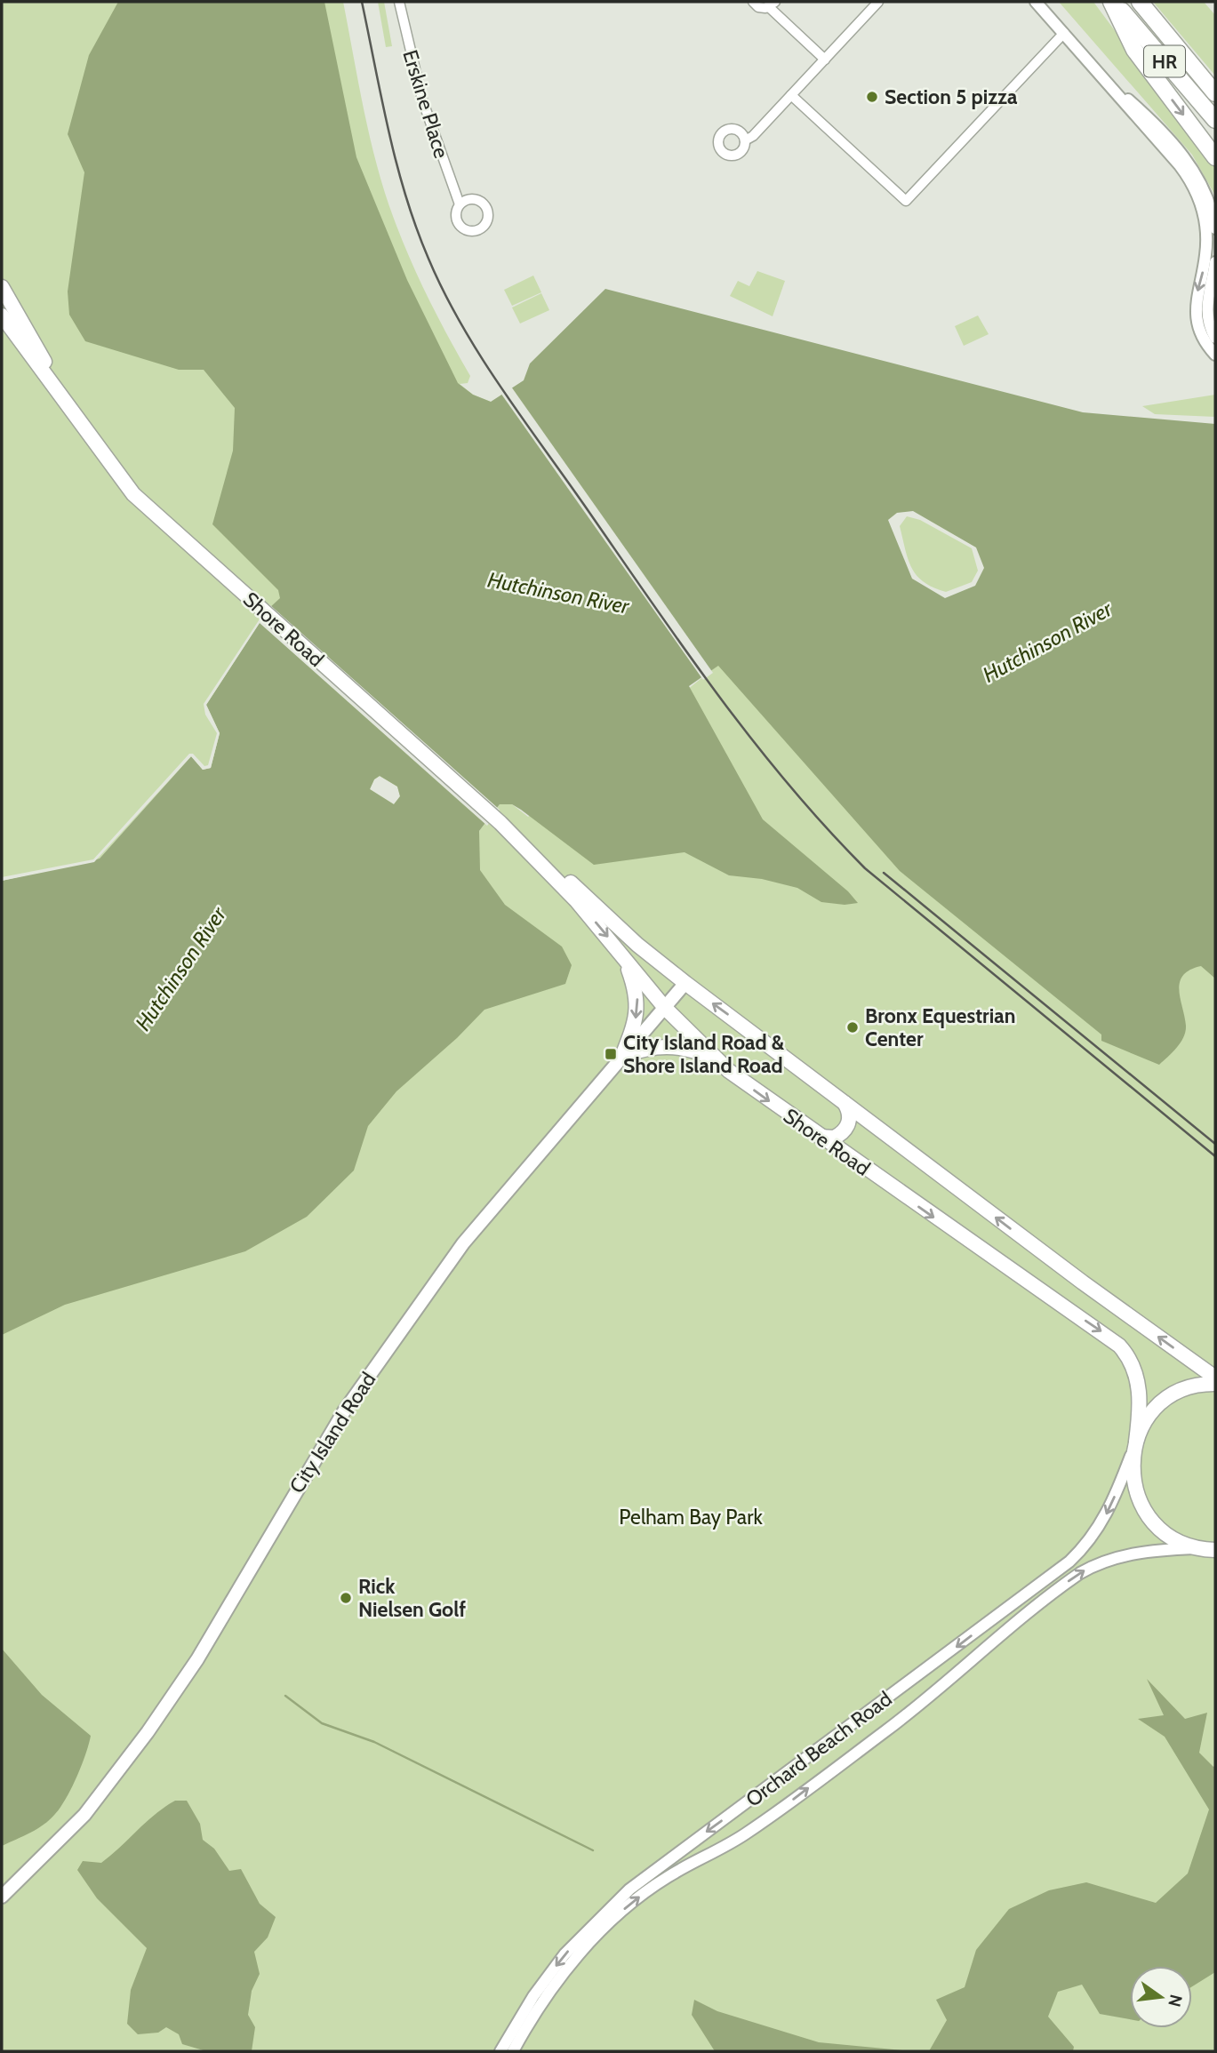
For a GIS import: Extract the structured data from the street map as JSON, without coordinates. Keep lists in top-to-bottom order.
{
  "streets": {
    "highway": ["HR"],
    "main road": ["Shore Road", "City Island Road"],
    "street": ["Erskine Place", "Orchard Beach Road"]
  },
  "crossings": [
    ["Shore Road", "City Island Road"],
    ["Shore Road", "Orchard Beach Road"]
  ],
  "water": ["Hutchinson River"],
  "parks": ["Pelham Bay Park"],
  "places": {
    "other": ["Section 5 pizza", "Bronx Equestrian Center", "Rick Nielsen Golf"],
    "transit": ["City Island Road & Shore Island Road"]
  },
  "north": "right"
}
